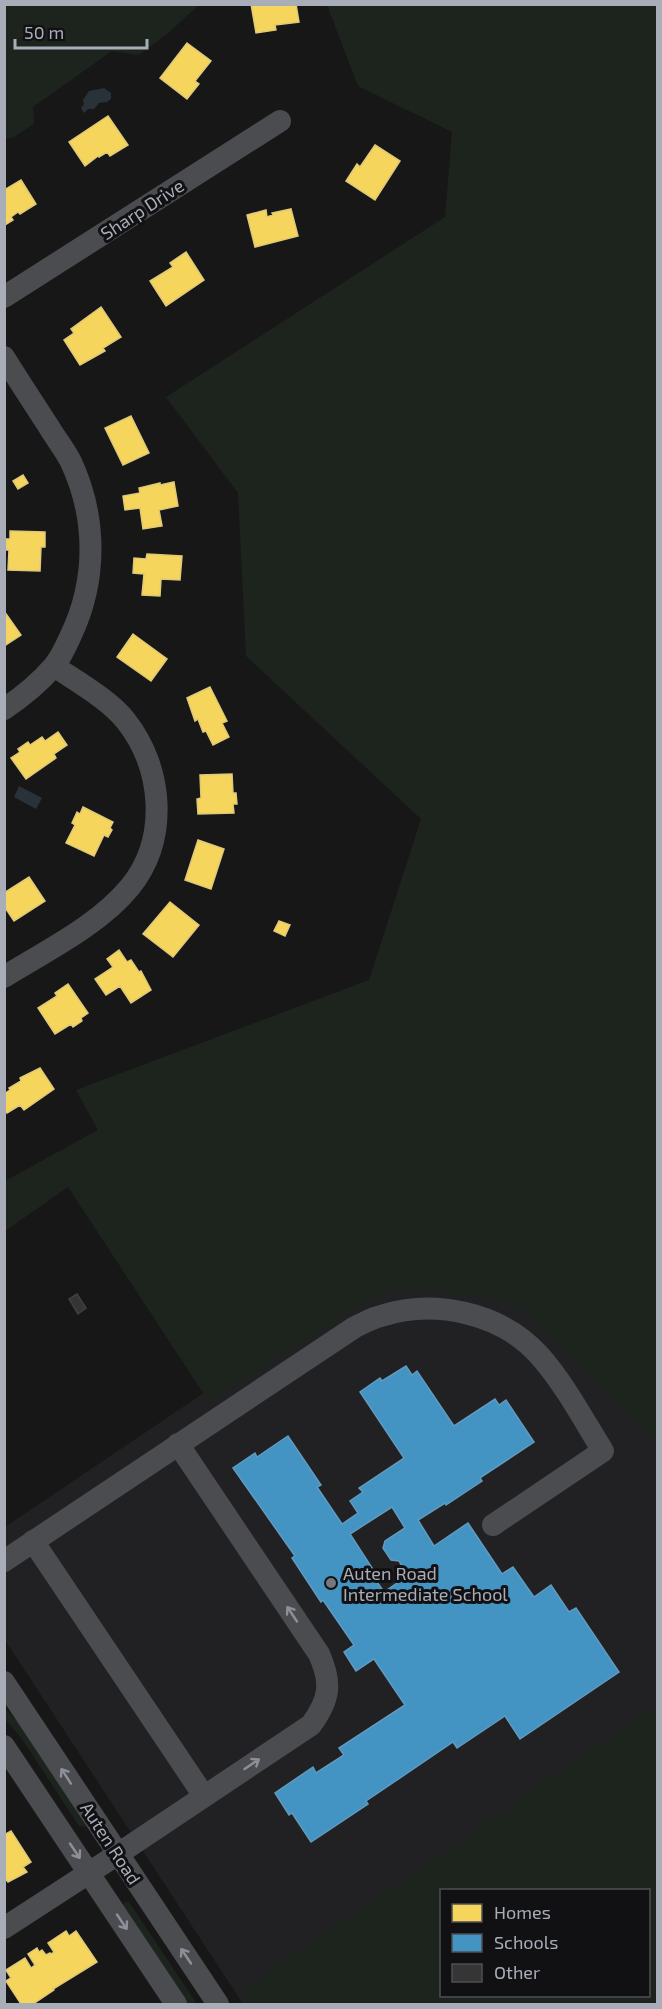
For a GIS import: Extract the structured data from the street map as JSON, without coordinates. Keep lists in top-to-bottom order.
{
  "streets": {
    "street": ["Sharp Drive", "Auten Road"]
  },
  "places": ["Auten Road Intermediate School"],
  "legend": ["Homes", "Schools", "Other"],
  "scale_bar": "50 m"
}
